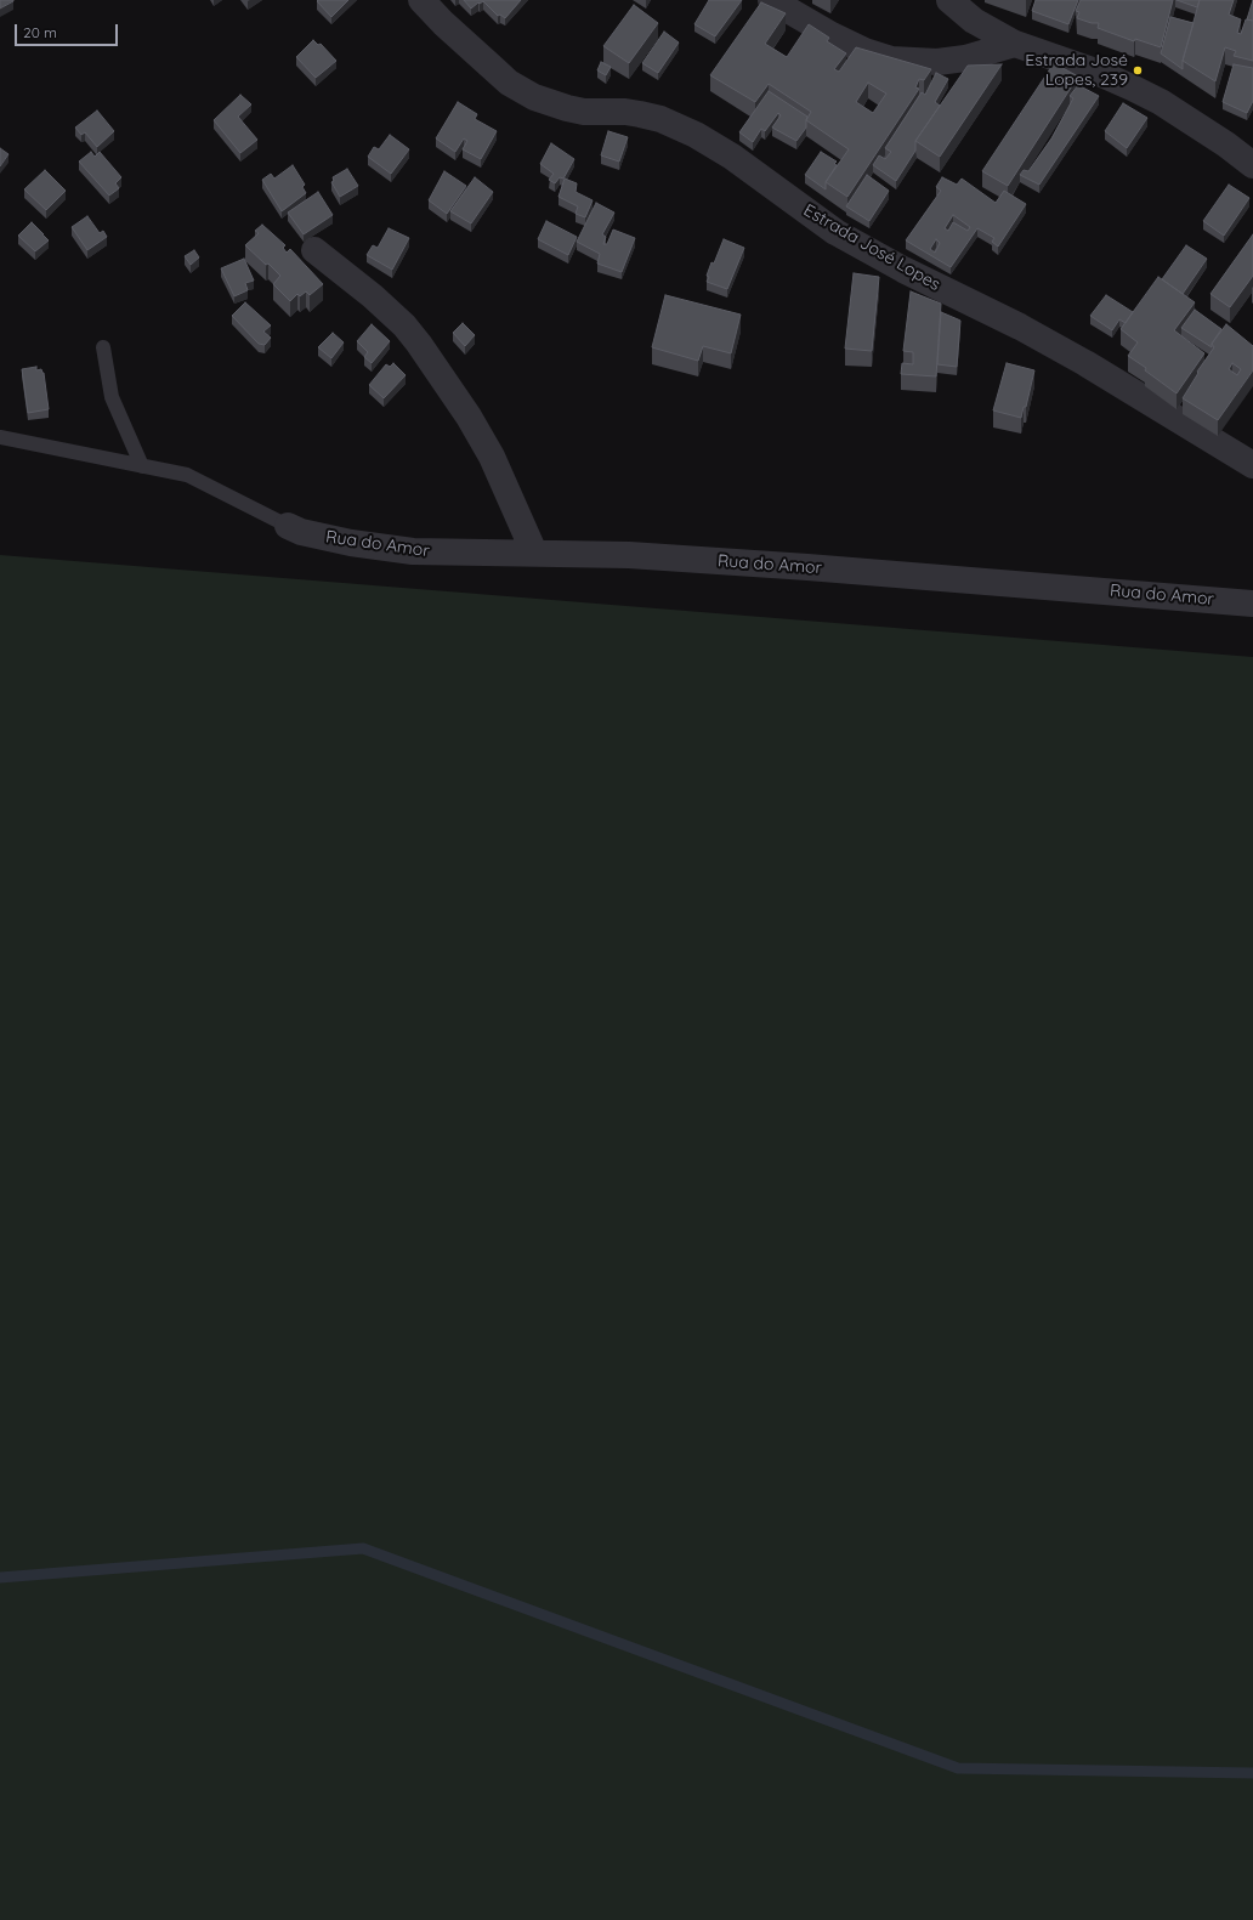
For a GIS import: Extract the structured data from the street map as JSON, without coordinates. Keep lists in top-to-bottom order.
{
  "streets": {
    "street": ["Estrada José Lopes", "Rua do Amor"]
  },
  "places": ["Estrada José Lopes, 239"],
  "scale_bar": "20 m"
}
